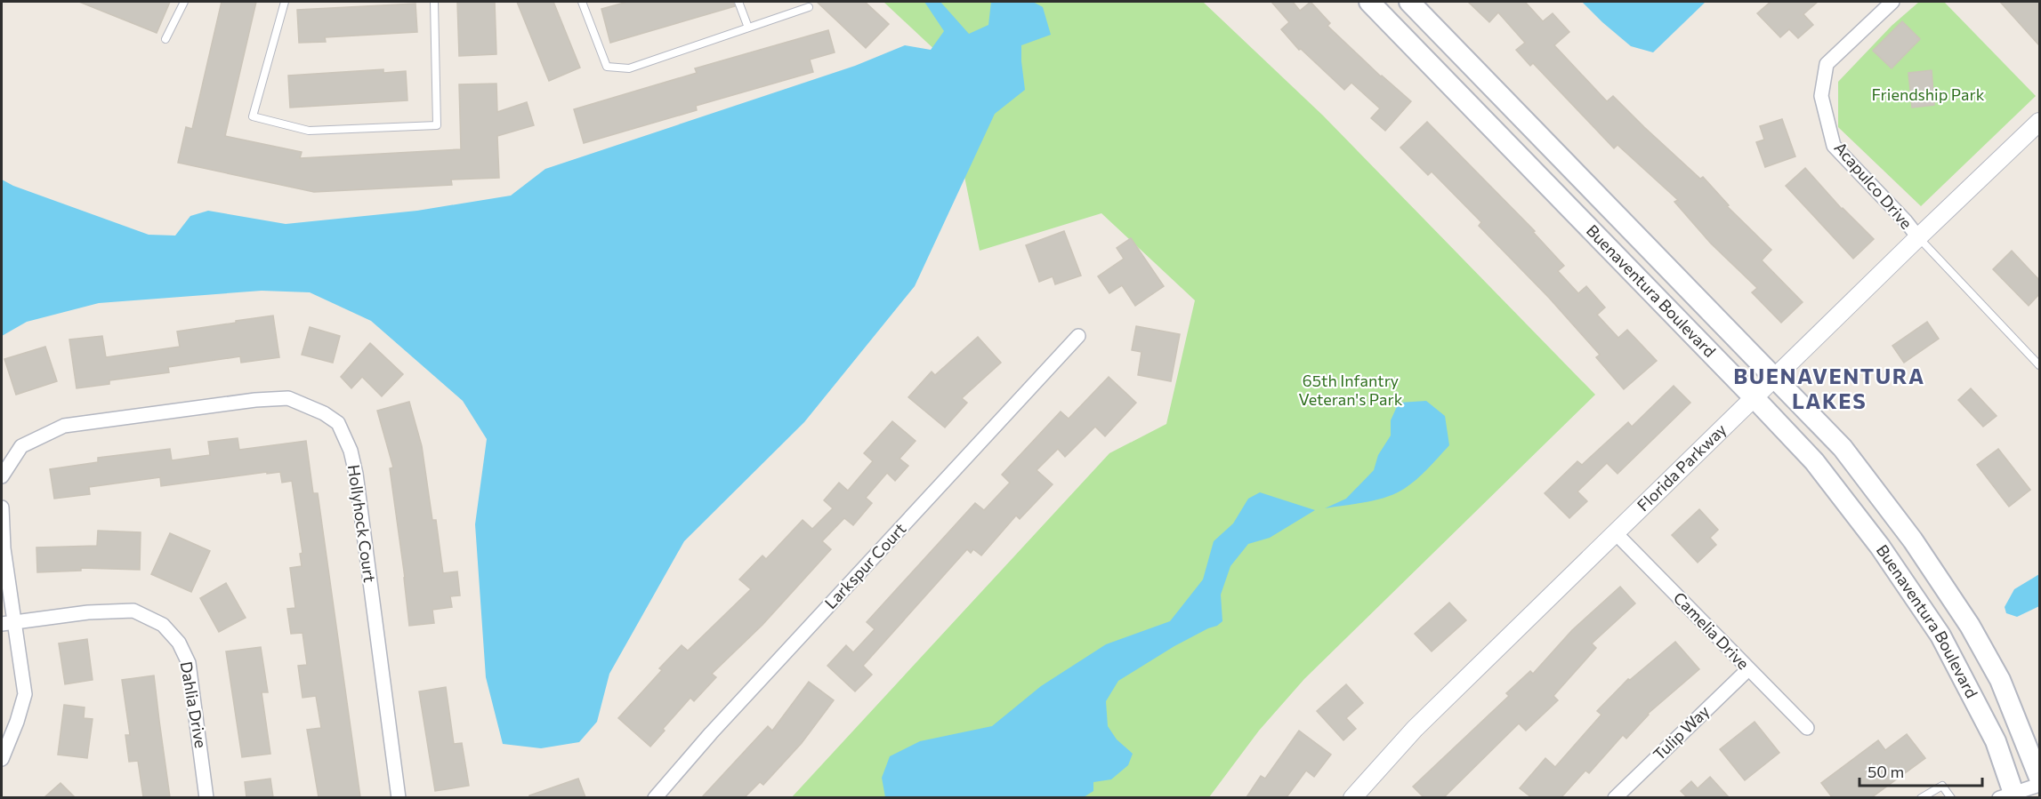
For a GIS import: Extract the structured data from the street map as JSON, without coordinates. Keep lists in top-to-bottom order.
{
  "streets": {
    "main road": ["Buenaventura Boulevard"],
    "street": [
      "Acapulco Drive",
      "Florida Parkway",
      "Hollyhock Court",
      "Larkspur Court",
      "Camelia Drive",
      "Dahlia Drive",
      "Tulip Way"
    ]
  },
  "crossings": [
    ["Acapulco Drive", "Florida Parkway"],
    ["Buenaventura Boulevard", "Florida Parkway"],
    ["Florida Parkway", "Camelia Drive"],
    ["Camelia Drive", "Tulip Way"]
  ],
  "districts": ["BUENAVENTURA LAKES"],
  "parks": ["Friendship Park", "65th Infantry Veteran's Park"],
  "scale_bar": "50 m"
}
